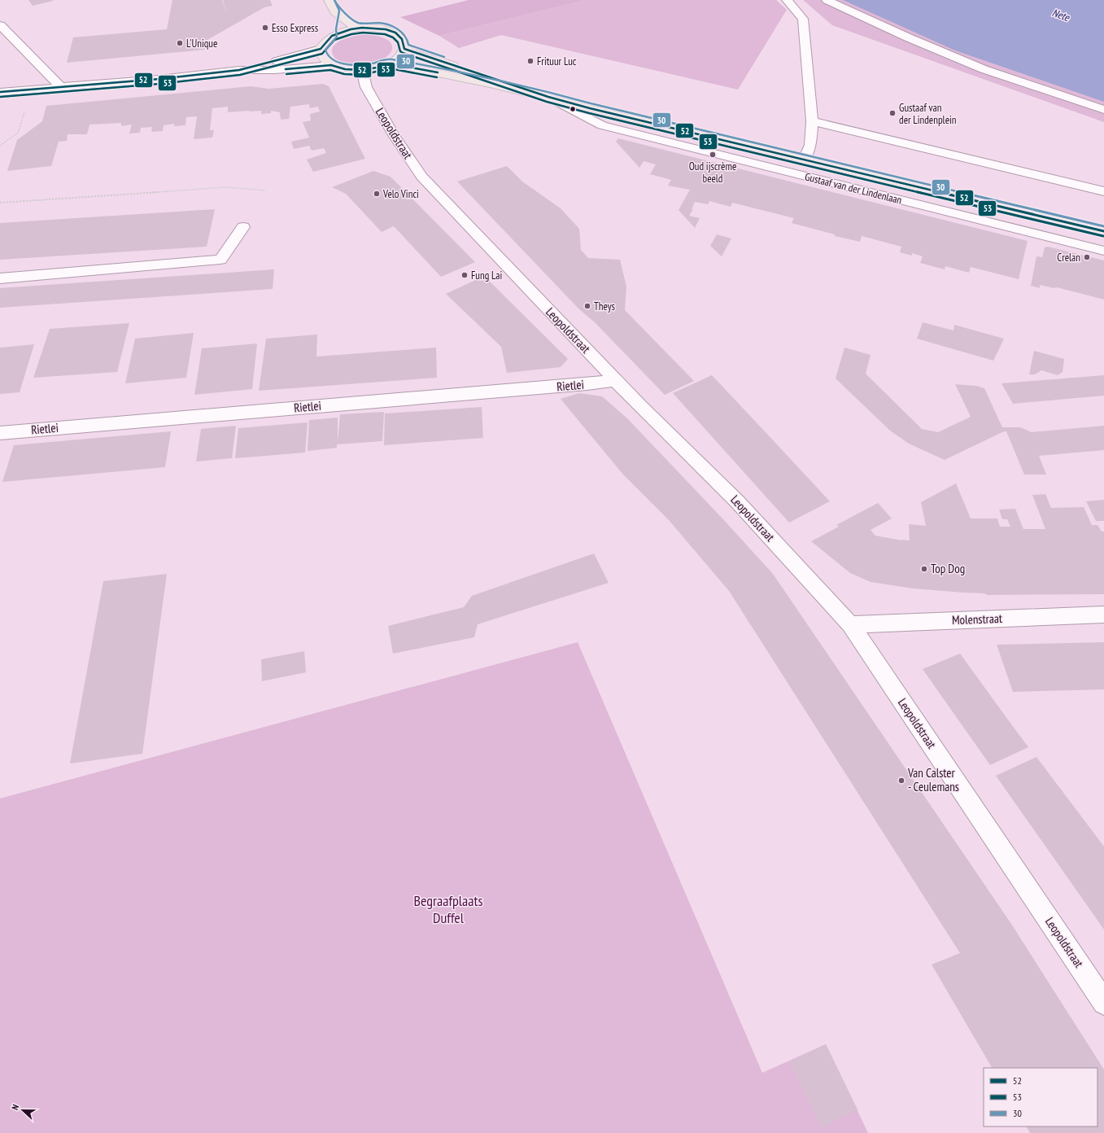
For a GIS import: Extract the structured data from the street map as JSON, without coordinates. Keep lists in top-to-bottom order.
{
  "streets": {
    "street": [
      "Leopoldstraat",
      "Gustaaf van der Lindenlaan",
      "Rietlei",
      "Molenstraat"
    ]
  },
  "crossings": [
    ["Leopoldstraat", "Rietlei"],
    ["Leopoldstraat", "Molenstraat"]
  ],
  "water": ["Nete"],
  "parks": ["Begraafplaats Duffel"],
  "places": [
    "Esso Express",
    "L'Unique",
    "Frituur Luc",
    "Gustaaf van der Lindenplein",
    "Oud ijscrème beeld",
    "Velo Vinci",
    "Crelan",
    "Fung Lai",
    "Theys",
    "Top Dog",
    "Van Calster - Ceulemans"
  ],
  "lines": ["transit line 30", "transit line 52", "transit line 53"],
  "legend": ["52", "53", "30"],
  "north": "left"
}
